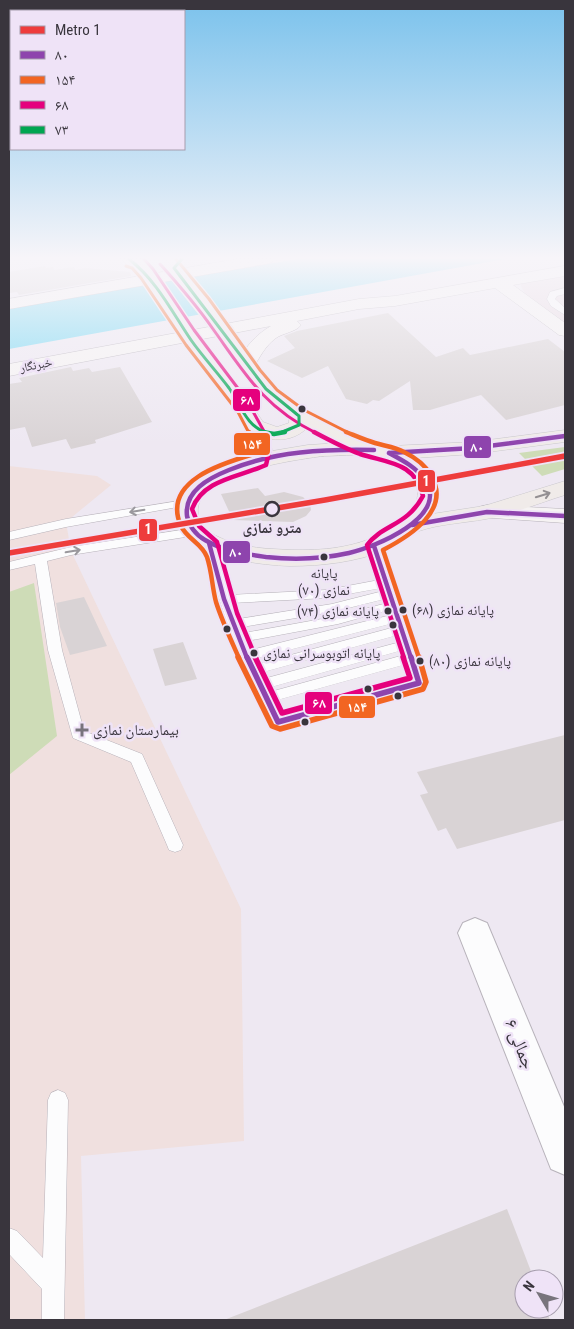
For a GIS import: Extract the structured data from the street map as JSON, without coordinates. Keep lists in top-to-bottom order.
{
  "streets": {
    "main road": ["خبرنگار"],
    "street": ["۶ جمالی"]
  },
  "places": {
    "other": [
      "مترو نمازی",
      "پایانه نمازی (۷۰)",
      "پایانه نمازی (۶۸)",
      "پایانه نمازی (۷۴)",
      "پایانه اتوبوسرانی نمازی",
      "پایانه نمازی (۸۰)"
    ],
    "health": ["بیمارستان نمازی"]
  },
  "lines": [
    "transit line ۱۵۴",
    "transit line ۶۸",
    "transit line ۷۳",
    "transit line ۸۰",
    "metro line 1"
  ],
  "legend": [
    "Metro 1",
    "۸۰",
    "۱۵۴",
    "۶۸",
    "۷۳"
  ],
  "north": "top left"
}
